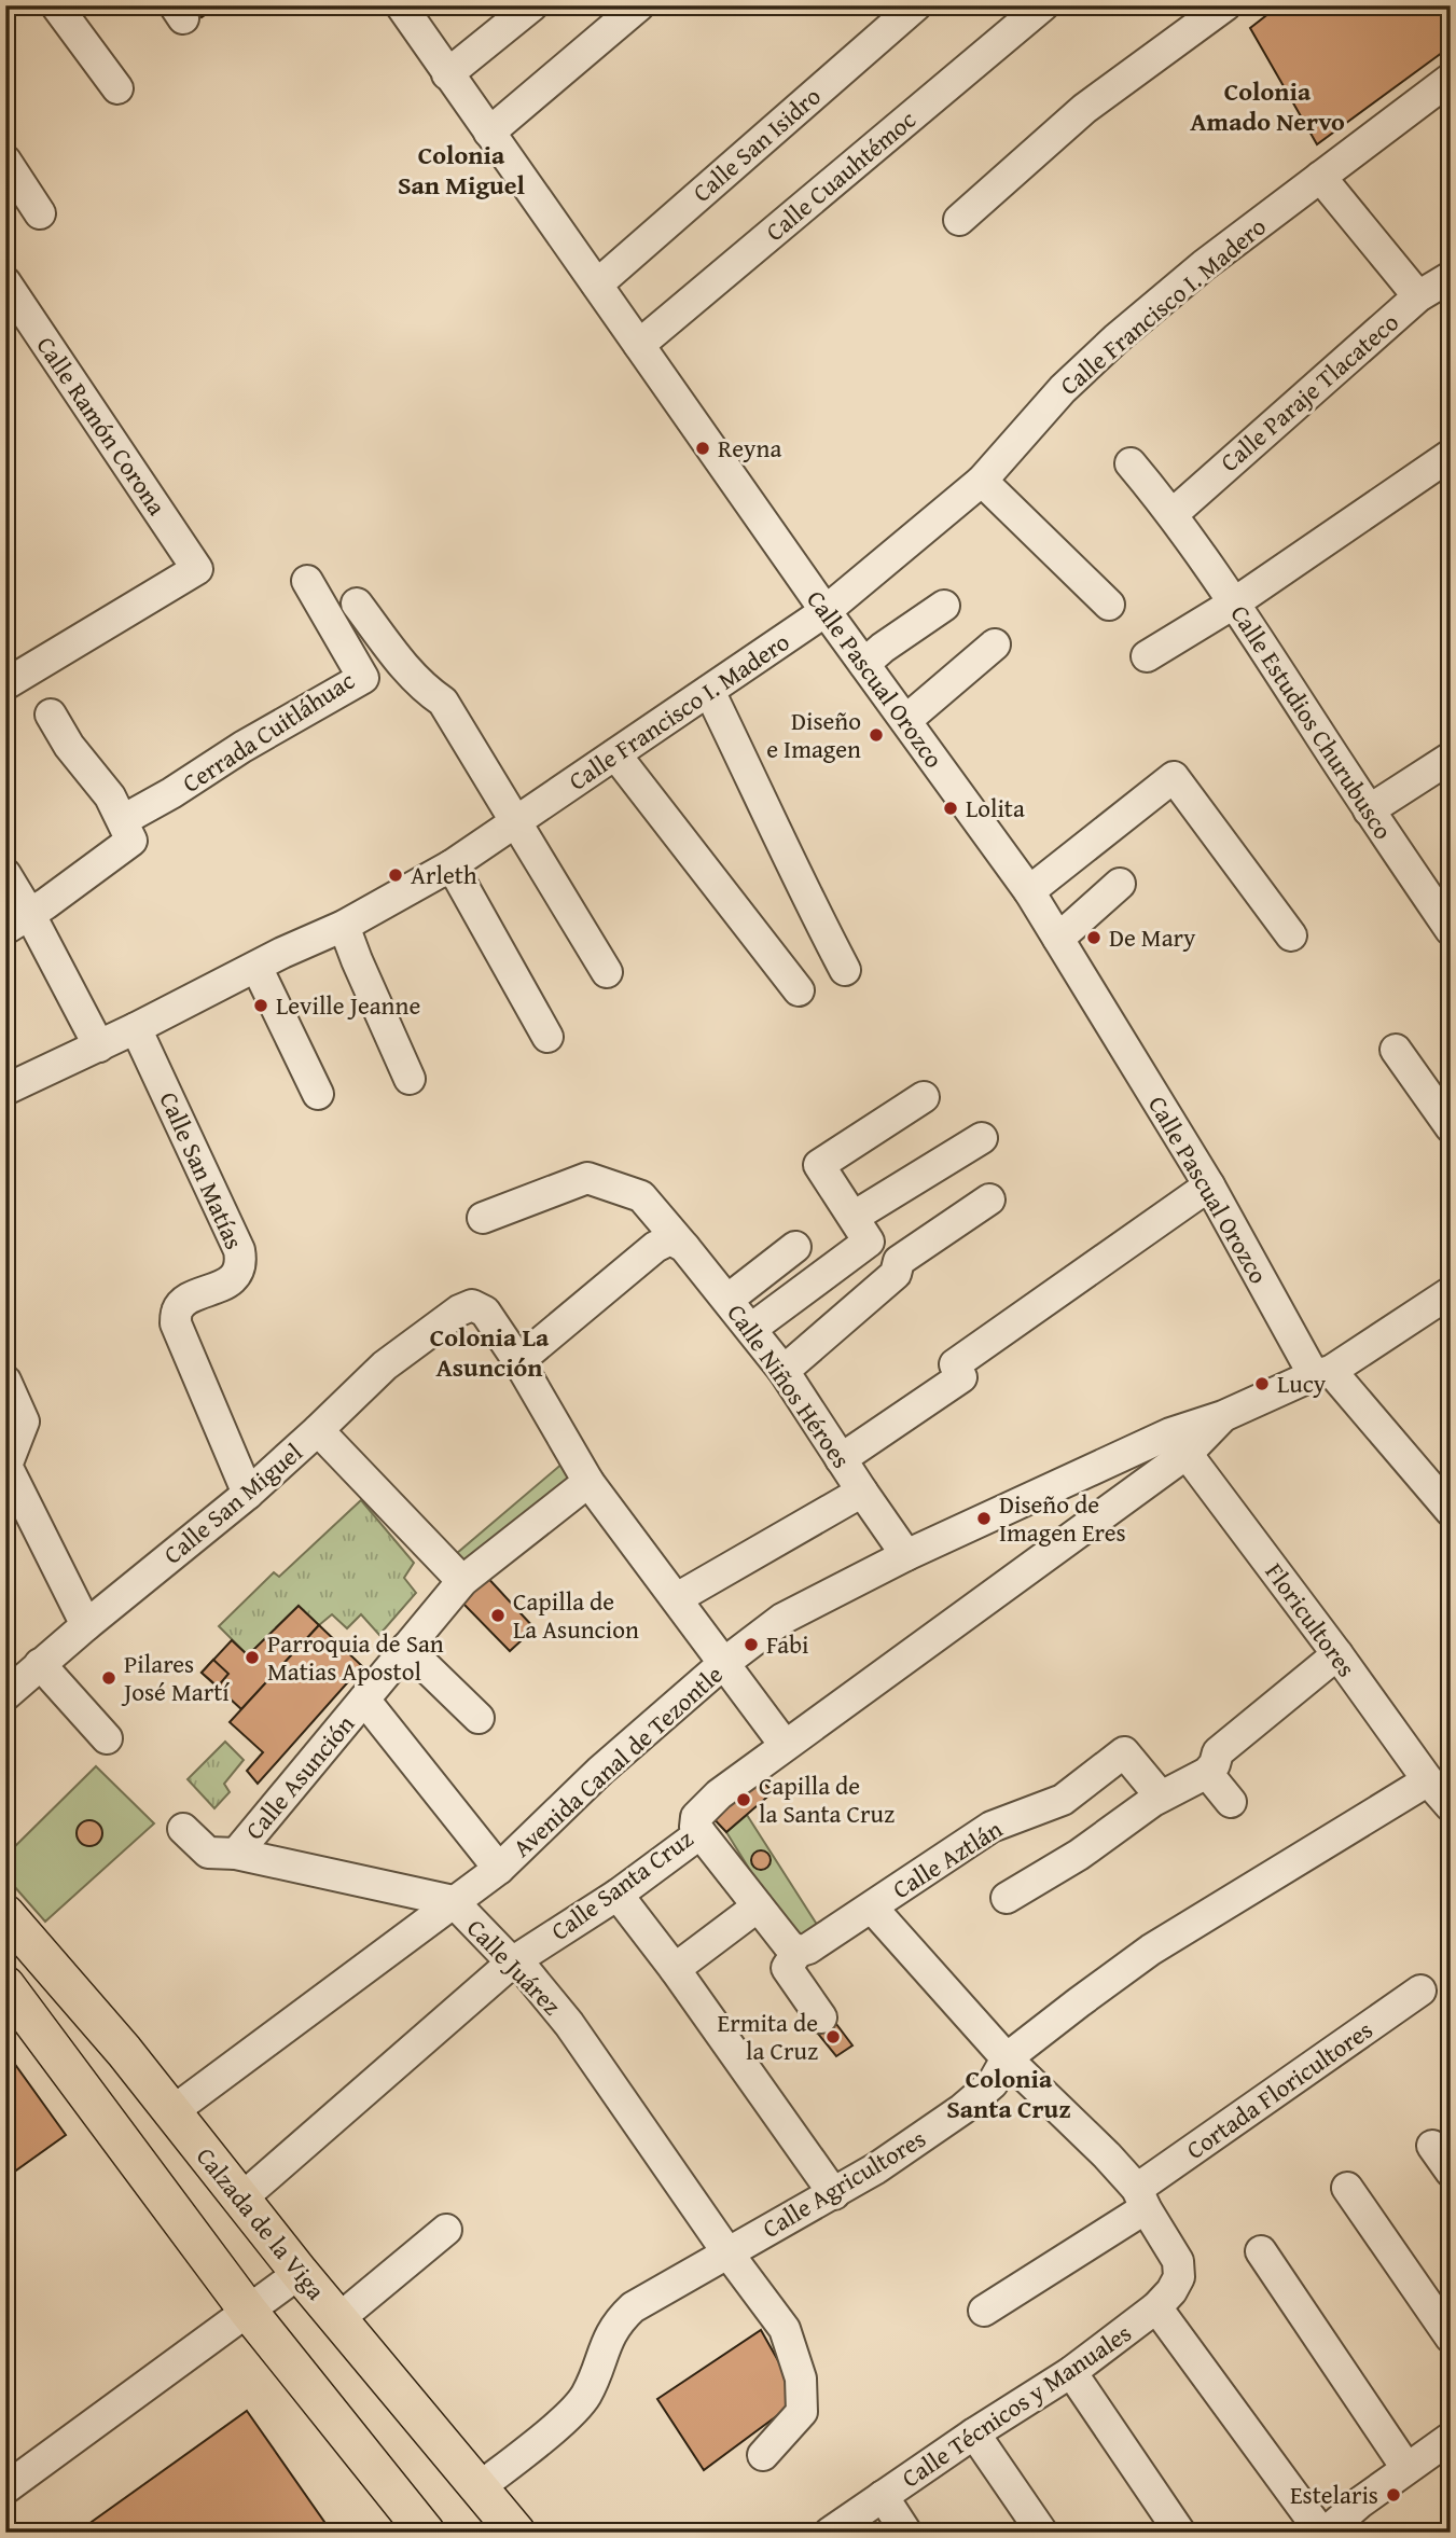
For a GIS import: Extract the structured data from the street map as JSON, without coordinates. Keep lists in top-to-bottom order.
{
  "streets": {
    "main road": ["Calzada de la Viga"],
    "street": [
      "Calle San Isidro",
      "Calle Cuauhtémoc",
      "Calle Francisco I. Madero",
      "Calle Paraje Tlacateco",
      "Calle Ramón Corona",
      "Calle Pascual Orozco",
      "Calle Estudios Churubusco",
      "Cerrada Cuitláhuac",
      "Calle San Matías",
      "Calle Niños Héroes",
      "Calle San Miguel",
      "Floricultores",
      "Avenida Canal de Tezontle",
      "Calle Asunción",
      "Calle Aztlán",
      "Calle Santa Cruz",
      "Calle Juárez",
      "Cortada Floricultores",
      "Calle Agricultores",
      "Calle Técnicos y Manuales"
    ]
  },
  "crossings": [
    ["Calle San Isidro", "Calle Pascual Orozco"],
    ["Calle Cuauhtémoc", "Calle Pascual Orozco"],
    ["Calle Francisco I. Madero", "Calle Pascual Orozco"],
    ["Calle Francisco I. Madero", "Calle San Matías"],
    ["Calle Paraje Tlacateco", "Calle Estudios Churubusco"],
    ["Calle Pascual Orozco", "Avenida Canal de Tezontle"],
    ["Calle San Matías", "Calle San Miguel"],
    ["Calle Niños Héroes", "Avenida Canal de Tezontle"],
    ["Floricultores", "Avenida Canal de Tezontle"],
    ["Floricultores", "Calle Santa Cruz"],
    ["Floricultores", "Calle Agricultores"],
    ["Avenida Canal de Tezontle", "Calle Santa Cruz"],
    ["Avenida Canal de Tezontle", "Calle Juárez"],
    ["Avenida Canal de Tezontle", "Calzada de la Viga"],
    ["Calle Asunción", "Calle Juárez"],
    ["Calle Santa Cruz", "Calle Juárez"],
    ["Calle Santa Cruz", "Calzada de la Viga"],
    ["Calle Juárez", "Calle Agricultores"],
    ["Cortada Floricultores", "Calle Técnicos y Manuales"],
    ["Calle Agricultores", "Calzada de la Viga"]
  ],
  "districts": [
    "Colonia Amado Nervo",
    "Colonia San Miguel",
    "Colonia La Asunción",
    "Colonia Santa Cruz"
  ],
  "places": [
    "Reyna",
    "Diseño e Imagen",
    "Lolita",
    "Arleth",
    "De Mary",
    "Leville Jeanne",
    "Lucy",
    "Diseño de Imagen Eres",
    "Capilla de La Asuncion",
    "Fabi",
    "Parroquia de San Matias Apostol",
    "Pilares José Martí",
    "Capilla de la Santa Cruz",
    "Ermita de la Cruz",
    "Estelaris"
  ]
}
